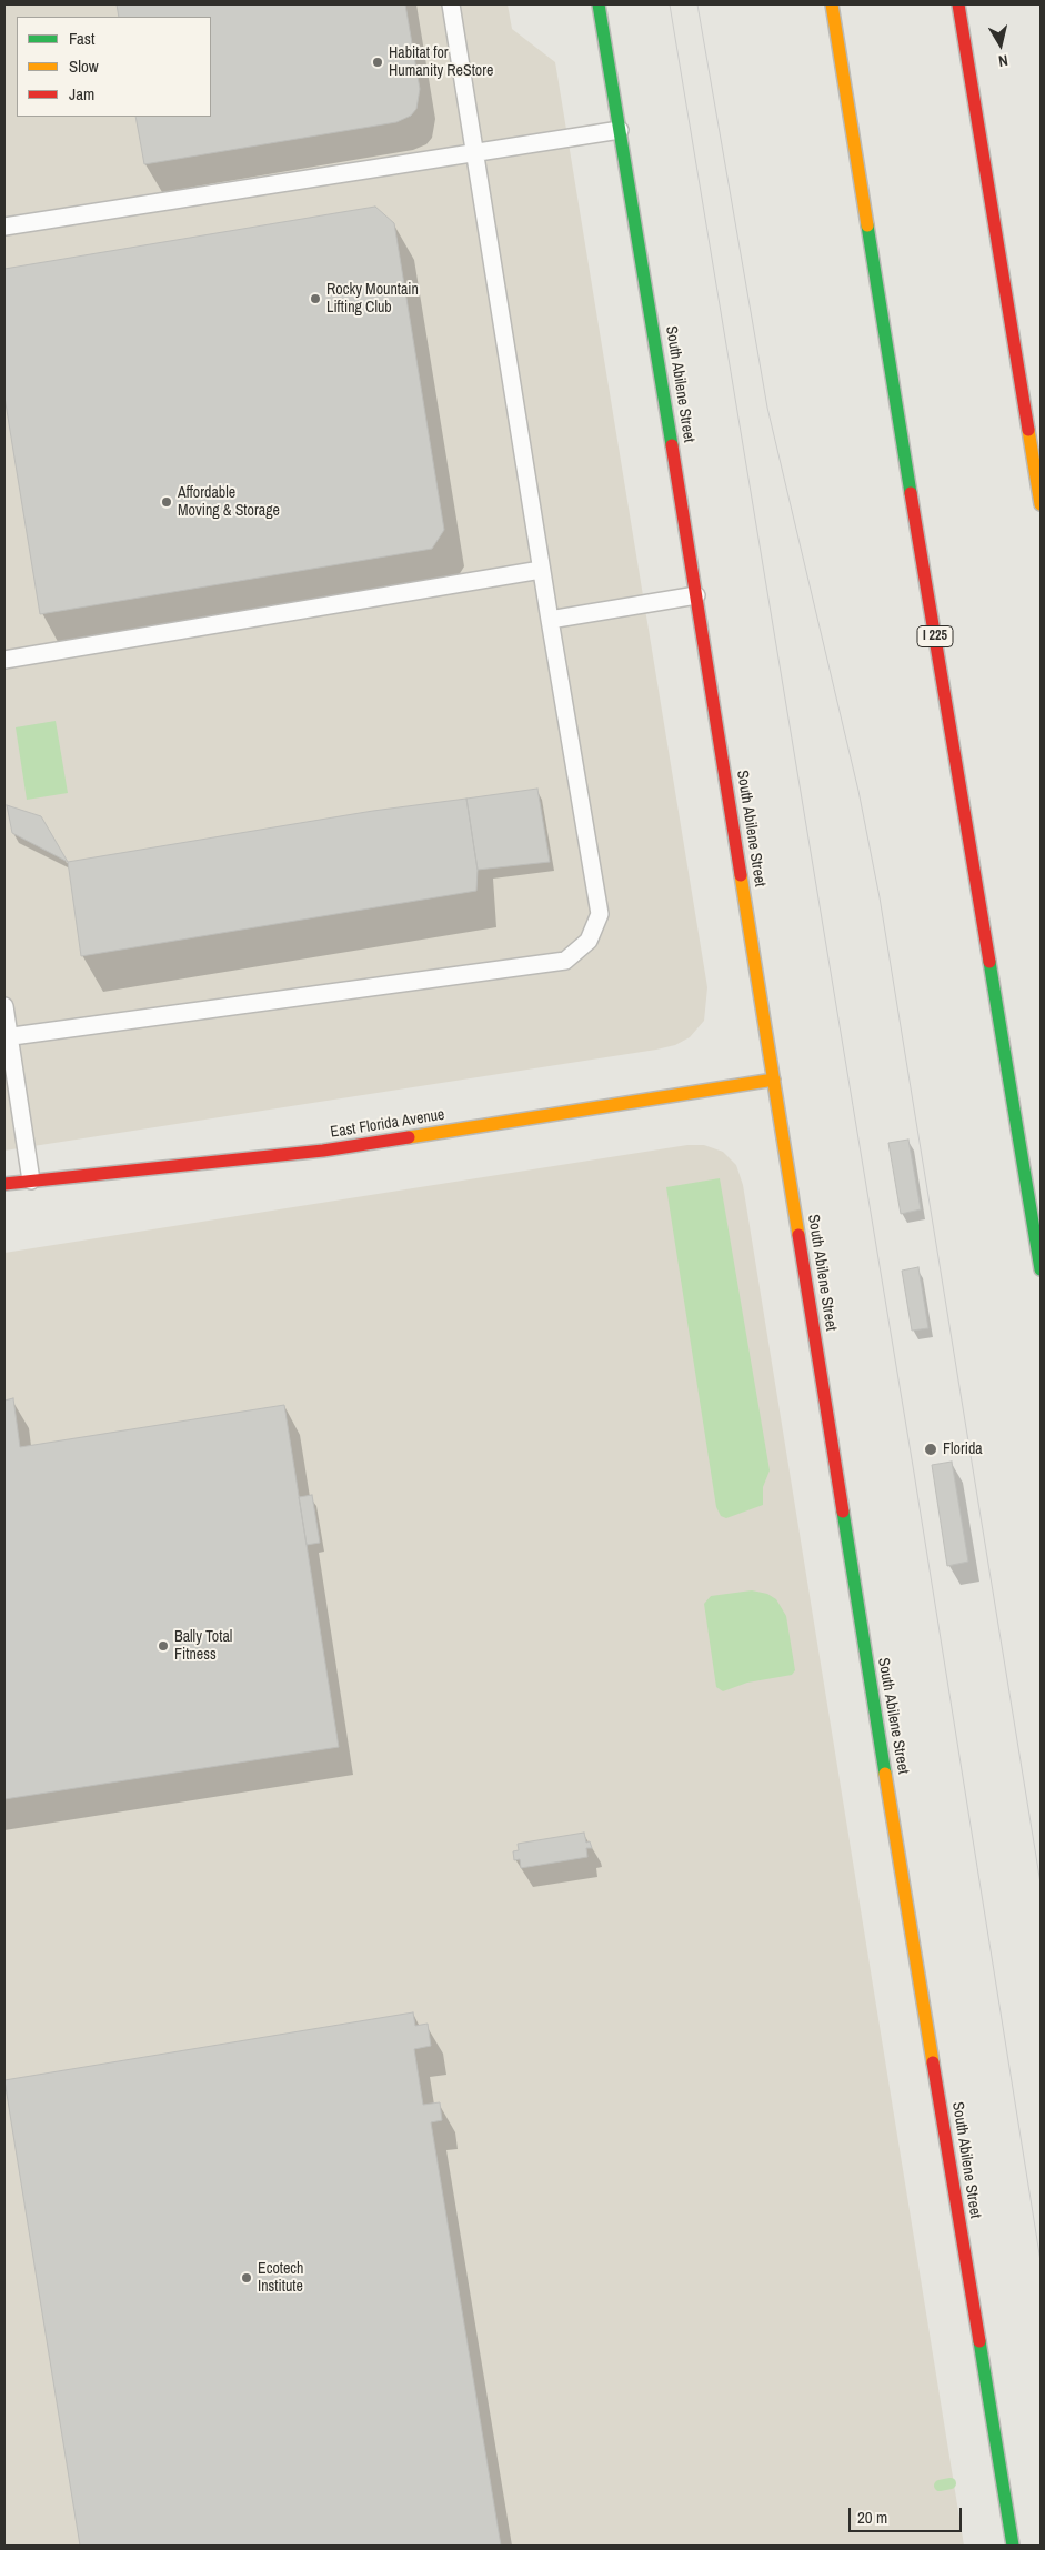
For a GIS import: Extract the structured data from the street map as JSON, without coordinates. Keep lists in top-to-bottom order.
{
  "streets": {
    "main road": ["South Abilene Street", "I 225", "East Florida Avenue"]
  },
  "crossings": [
    ["South Abilene Street", "East Florida Avenue"]
  ],
  "places": [
    "Habitat for Humanity ReStore",
    "Rocky Mountain Lifting Club",
    "Affordable Moving & Storage",
    "Florida",
    "Bally Total Fitness",
    "Ecotech Institute"
  ],
  "legend": ["Fast", "Slow", "Jam"],
  "scale_bar": "20 m",
  "north": "bottom"
}
